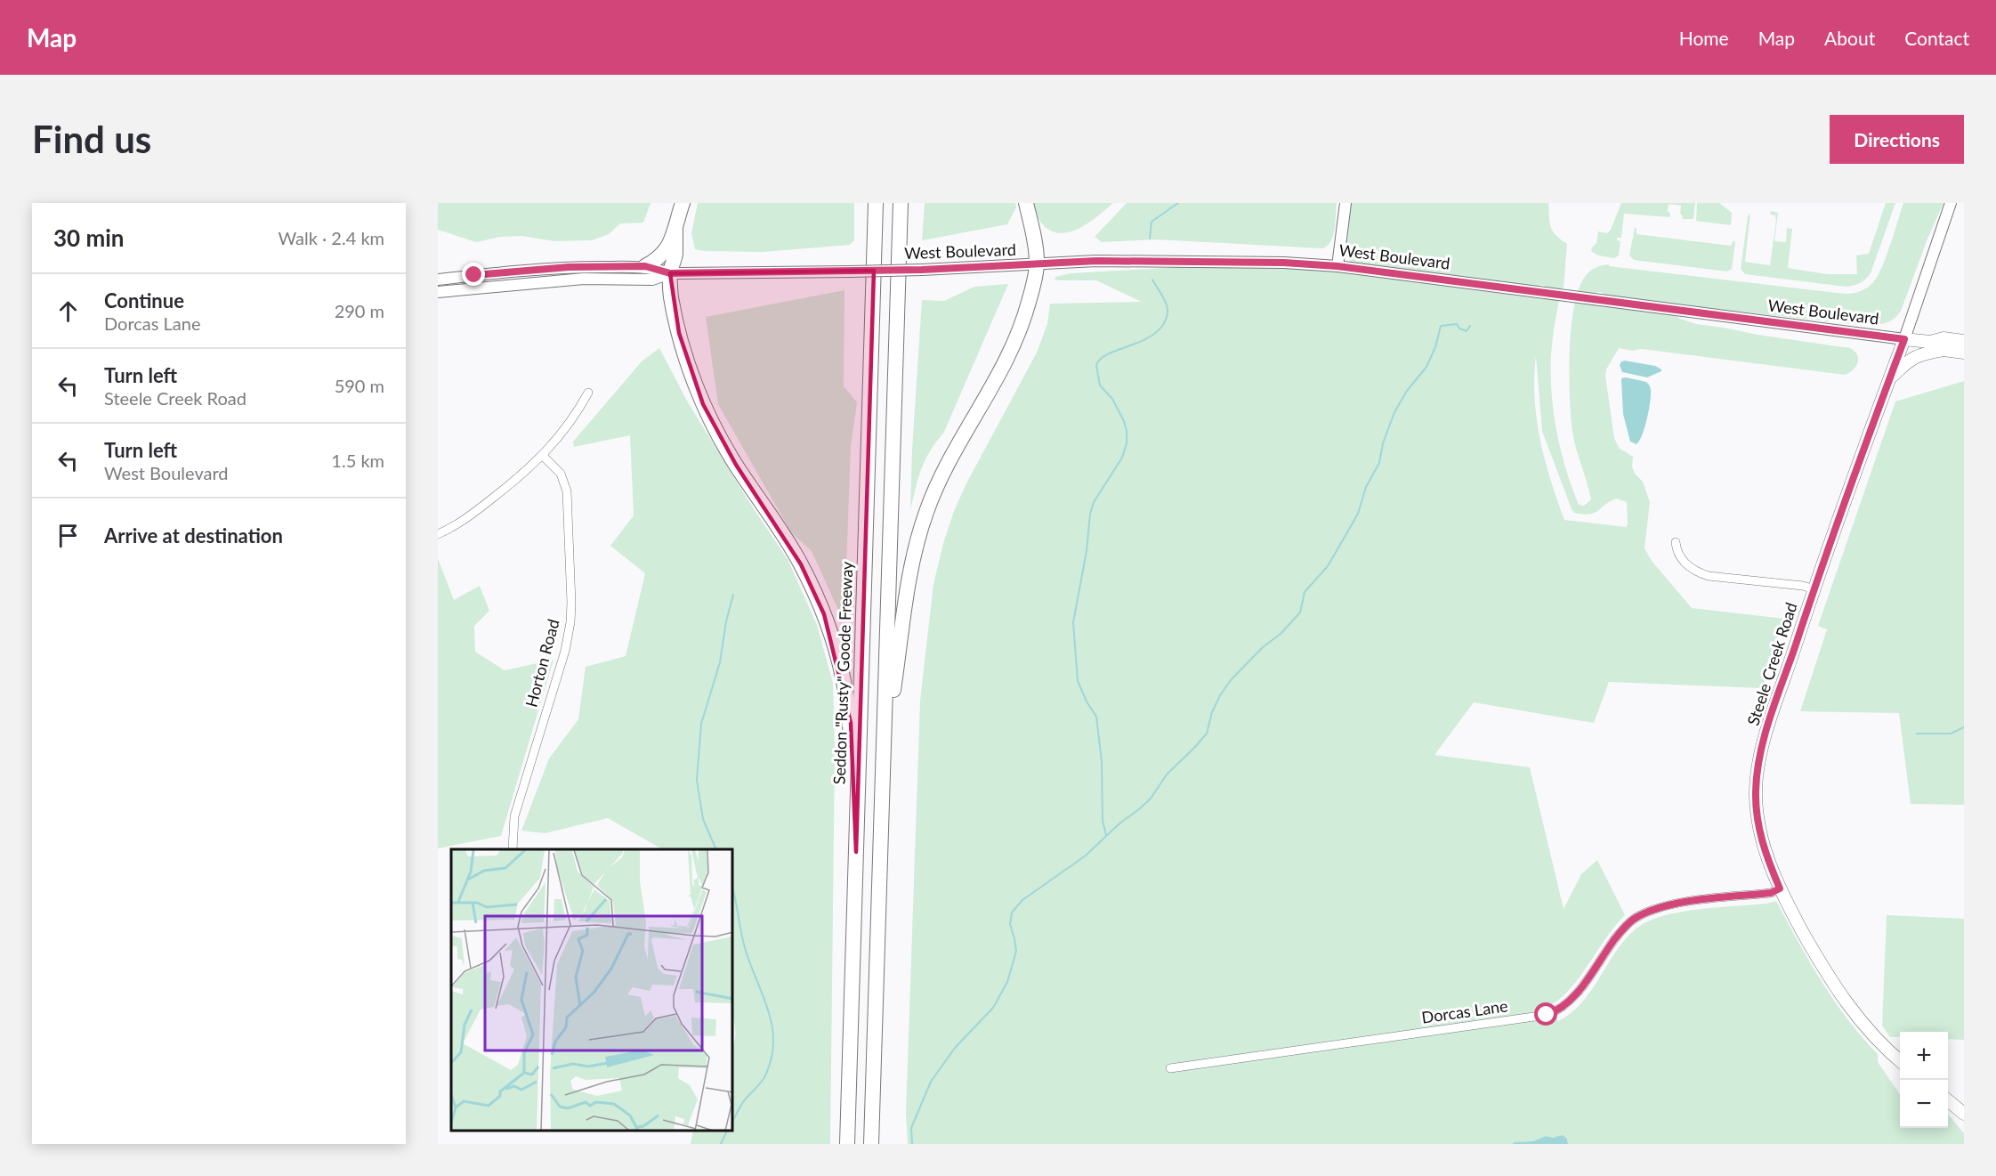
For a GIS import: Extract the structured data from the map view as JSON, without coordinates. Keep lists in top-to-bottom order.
{
  "streets": {
    "highway": ["Seddon \"Rusty\" Goode Freeway"],
    "main road": ["Steele Creek Road"],
    "street": ["West Boulevard", "Horton Road", "Dorcas Lane"]
  },
  "crossings": [
    ["West Boulevard", "Steele Creek Road"],
    ["Steele Creek Road", "Dorcas Lane"]
  ],
  "page": {
    "header": "Map",
    "nav": [
      "Home",
      "Map",
      "About",
      "Contact"
    ],
    "buttons": "Directions",
    "title": "Find us",
    "heading": ["30 min", "Walk · 2.4 km"],
    "list": [
      ["Continue", "Dorcas Lane", "290 m"],
      ["Turn left", "Steele Creek Road", "590 m"],
      ["Turn left", "West Boulevard", "1.5 km"],
      "Arrive at destination"
    ],
    "map_buttons": ["+", "−"]
  }
}
